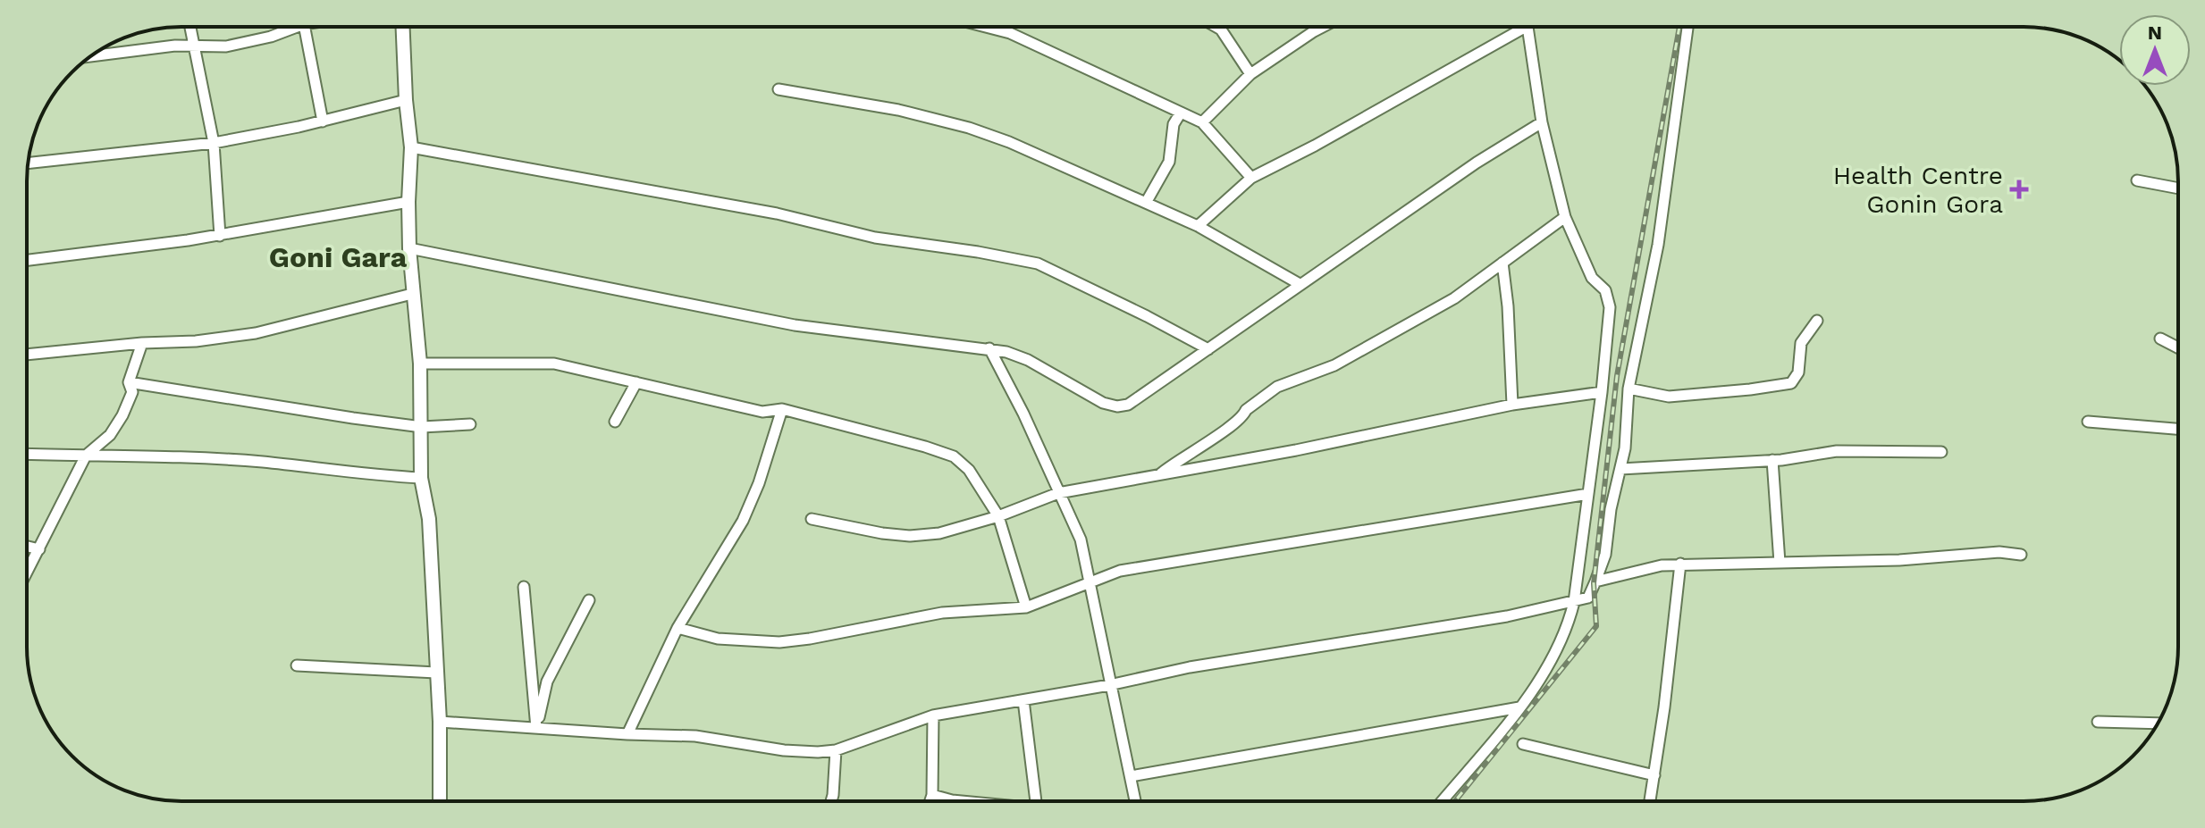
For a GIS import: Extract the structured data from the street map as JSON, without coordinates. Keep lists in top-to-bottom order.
{
  "districts": ["Goni Gara"],
  "places": {
    "health": ["Health Centre Gonin Gora"]
  },
  "north": "top"
}
